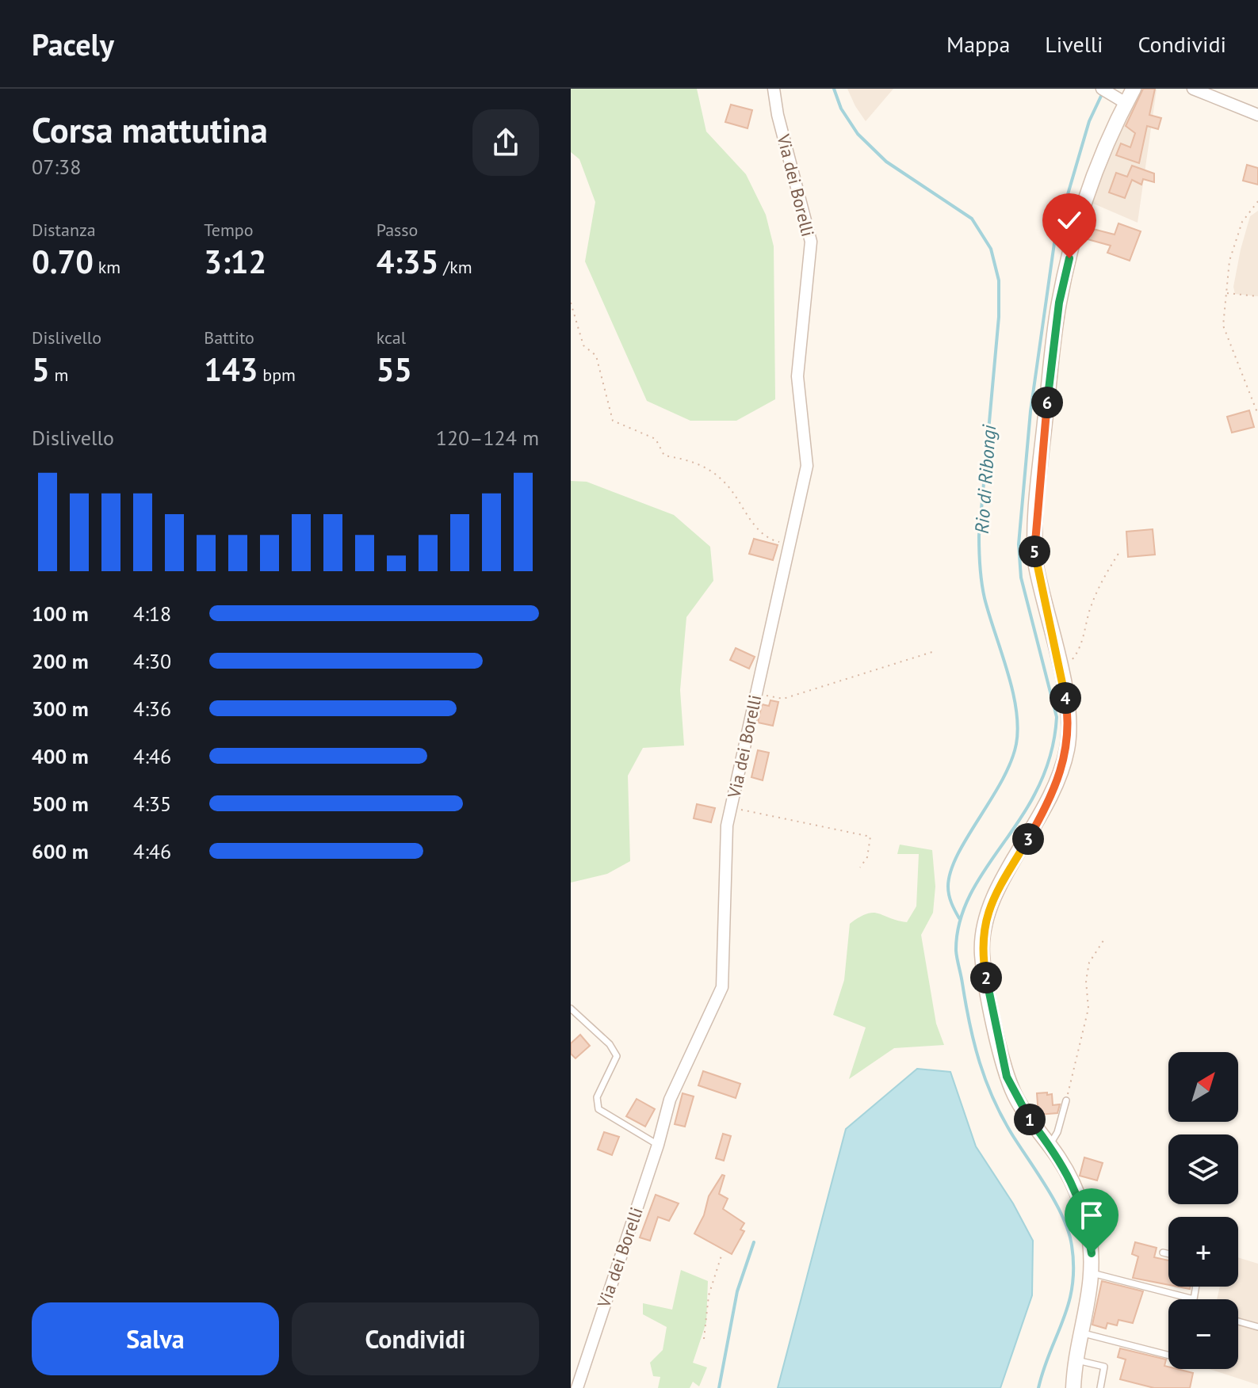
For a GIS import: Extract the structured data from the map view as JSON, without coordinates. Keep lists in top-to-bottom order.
{
  "streets": {
    "street": ["Via dei Borelli"]
  },
  "water": ["Rio di Ribongi"],
  "north": "top right",
  "page": {
    "header": "Pacely",
    "nav": ["Mappa", "Livelli", "Condividi"],
    "heading": ["Corsa mattutina", "07:38"],
    "stats": [
      ["Distanza", "0.70 km"],
      ["Tempo", "3:12"],
      ["Passo", "4:35 /km"],
      ["Dislivello", "5 m"],
      ["Battito", "143 bpm"],
      ["kcal", "55"]
    ],
    "pins": [
      "6",
      "5",
      "4",
      "3",
      "2",
      "1"
    ],
    "chart": ["Dislivello", "120–124 m"],
    "list": [
      {
        "name": "100 m",
        "note": "4:18"
      },
      {
        "name": "200 m",
        "note": "4:30"
      },
      {
        "name": "300 m",
        "note": "4:36"
      },
      {
        "name": "400 m",
        "note": "4:46"
      },
      {
        "name": "500 m",
        "note": "4:35"
      },
      {
        "name": "600 m",
        "note": "4:46"
      }
    ],
    "map_buttons": ["+", "−"],
    "buttons": ["Salva", "Condividi"]
  }
}
